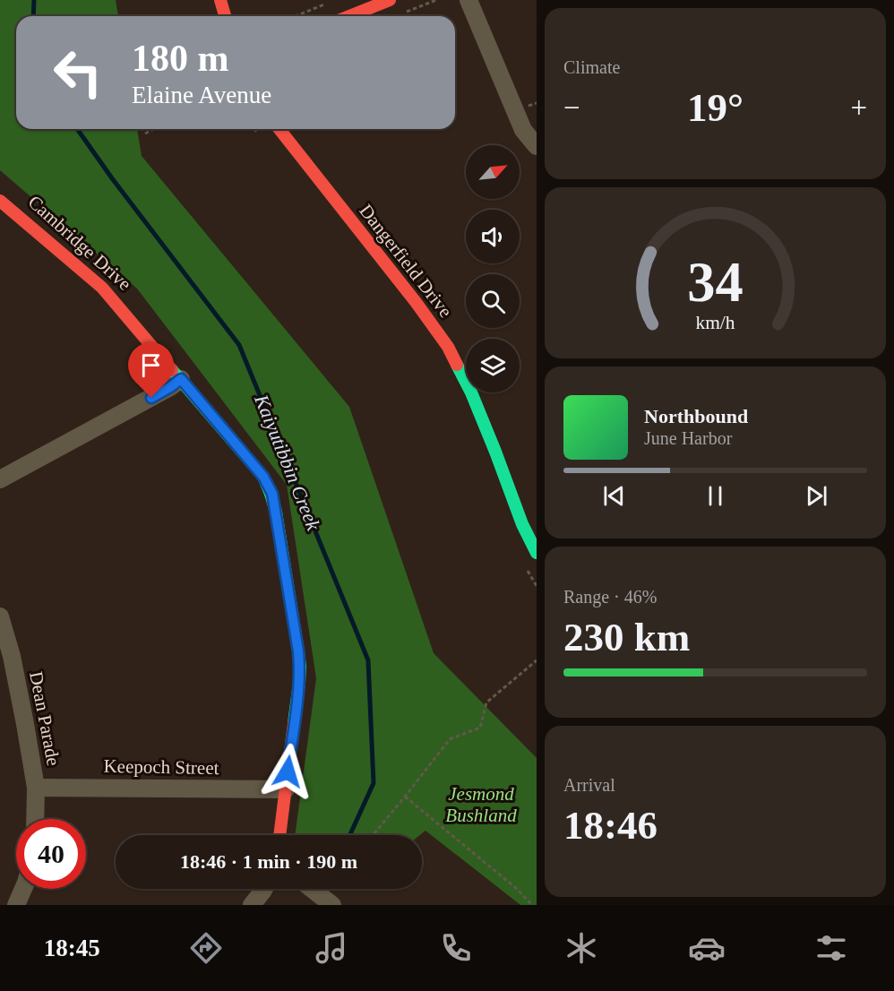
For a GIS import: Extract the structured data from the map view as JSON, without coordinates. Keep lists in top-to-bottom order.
{
  "streets": {
    "street": [
      "Cambridge Drive",
      "Dangerfield Drive",
      "Dean Parade",
      "Keepoch Street"
    ]
  },
  "crossings": [
    ["Cambridge Drive", "Keepoch Street"],
    ["Dean Parade", "Keepoch Street"]
  ],
  "water": ["Kaiyutibbin Creek"],
  "parks": ["Jesmond Bushland"],
  "north": "top right",
  "page": {
    "tile": [
      "Climate",
      ["Range · 46%", "230 km"],
      ["Arrival", "18:46"]
    ],
    "turn": ["180 m", "Elaine Avenue"],
    "heat": ["−", "19°", "+"],
    "song": ["Northbound", "June Harbor"],
    "limit": "40",
    "trip": "18:46 · 1 min · 190 m",
    "tabs": "18:45",
    "gauge": ["34", "km/h"]
  }
}
